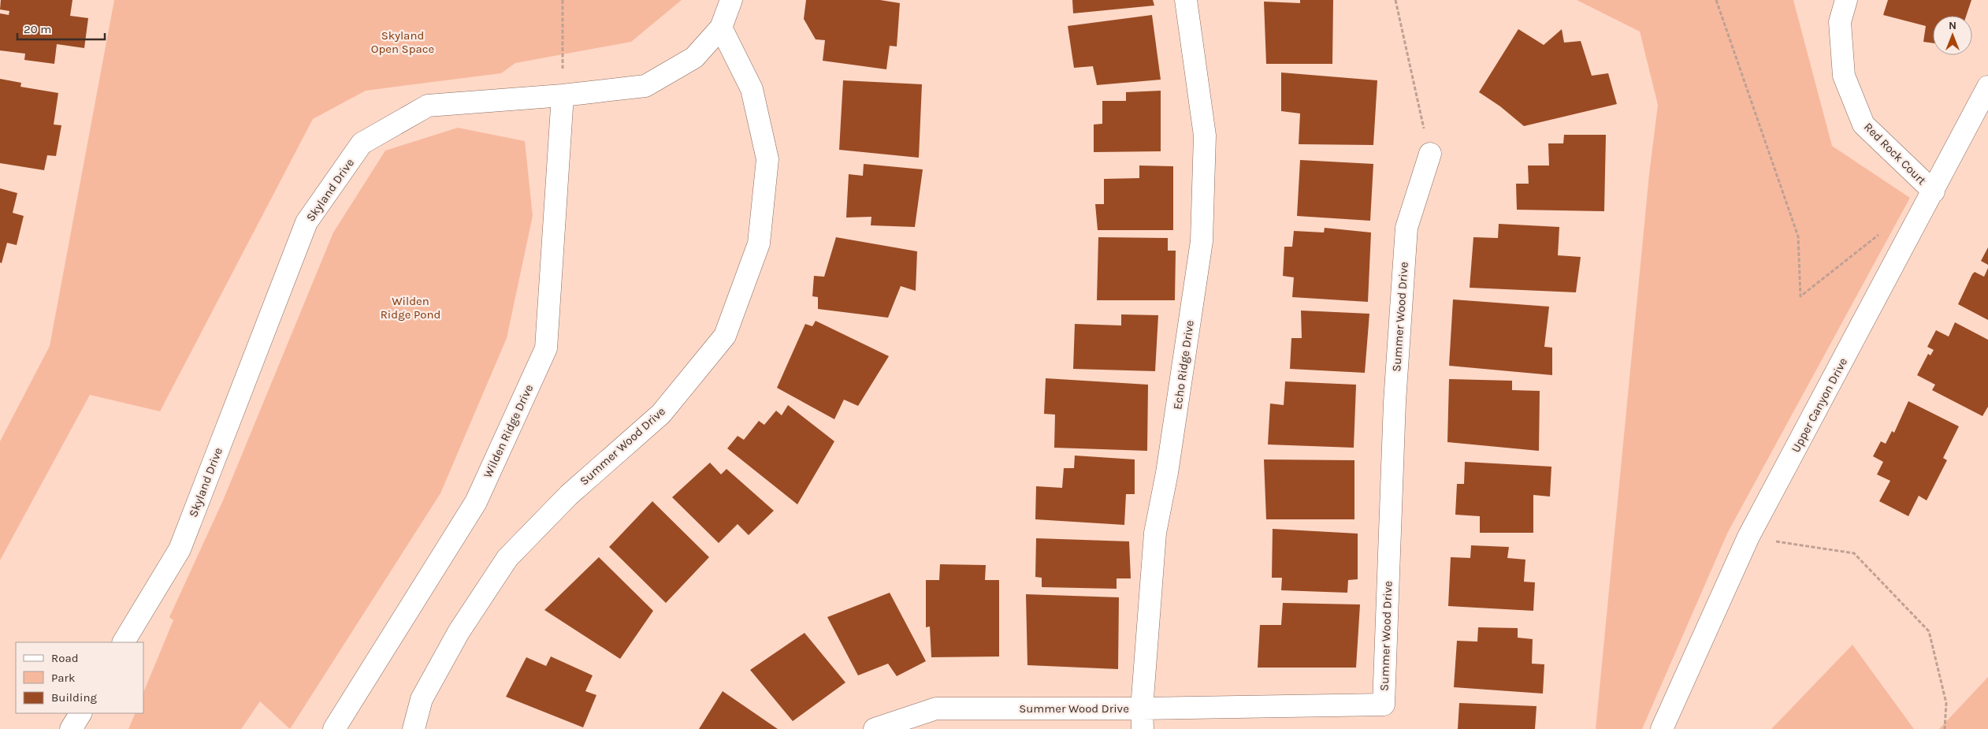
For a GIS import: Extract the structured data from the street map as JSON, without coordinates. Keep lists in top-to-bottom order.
{
  "streets": {
    "street": [
      "Red Rock Court",
      "Skyland Drive",
      "Summer Wood Drive",
      "Echo Ridge Drive",
      "Upper Canyon Drive",
      "Wilden Ridge Drive"
    ]
  },
  "crossings": [
    ["Red Rock Court", "Upper Canyon Drive"],
    ["Skyland Drive", "Summer Wood Drive"],
    ["Skyland Drive", "Wilden Ridge Drive"],
    ["Summer Wood Drive", "Echo Ridge Drive"]
  ],
  "parks": ["Skyland Open Space", "Wilden Ridge Pond"],
  "legend": ["Road", "Park", "Building"],
  "scale_bar": "20 m",
  "north": "top"
}
